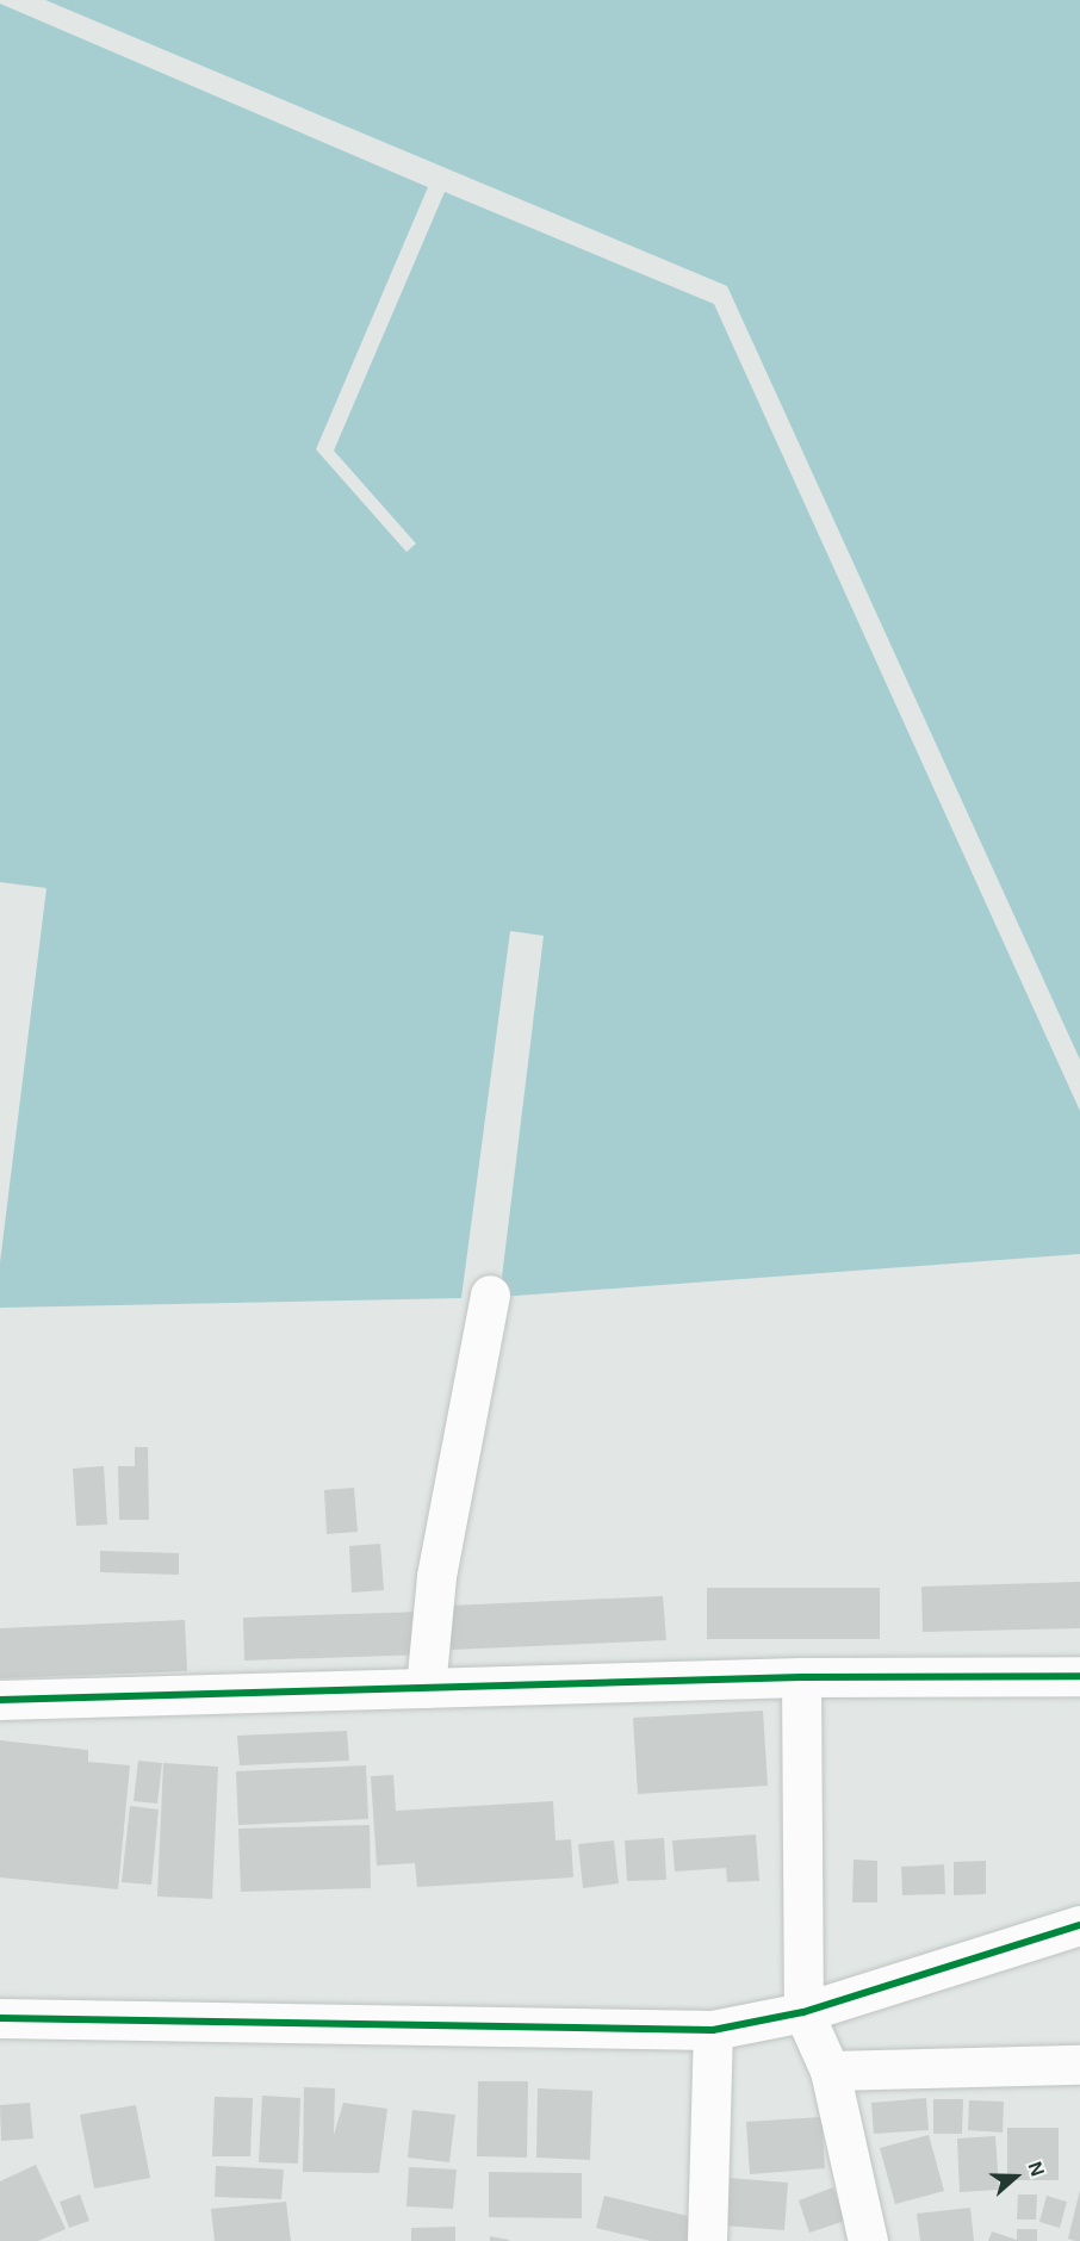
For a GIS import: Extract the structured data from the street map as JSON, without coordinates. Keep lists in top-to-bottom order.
{
  "north": "right"
}
